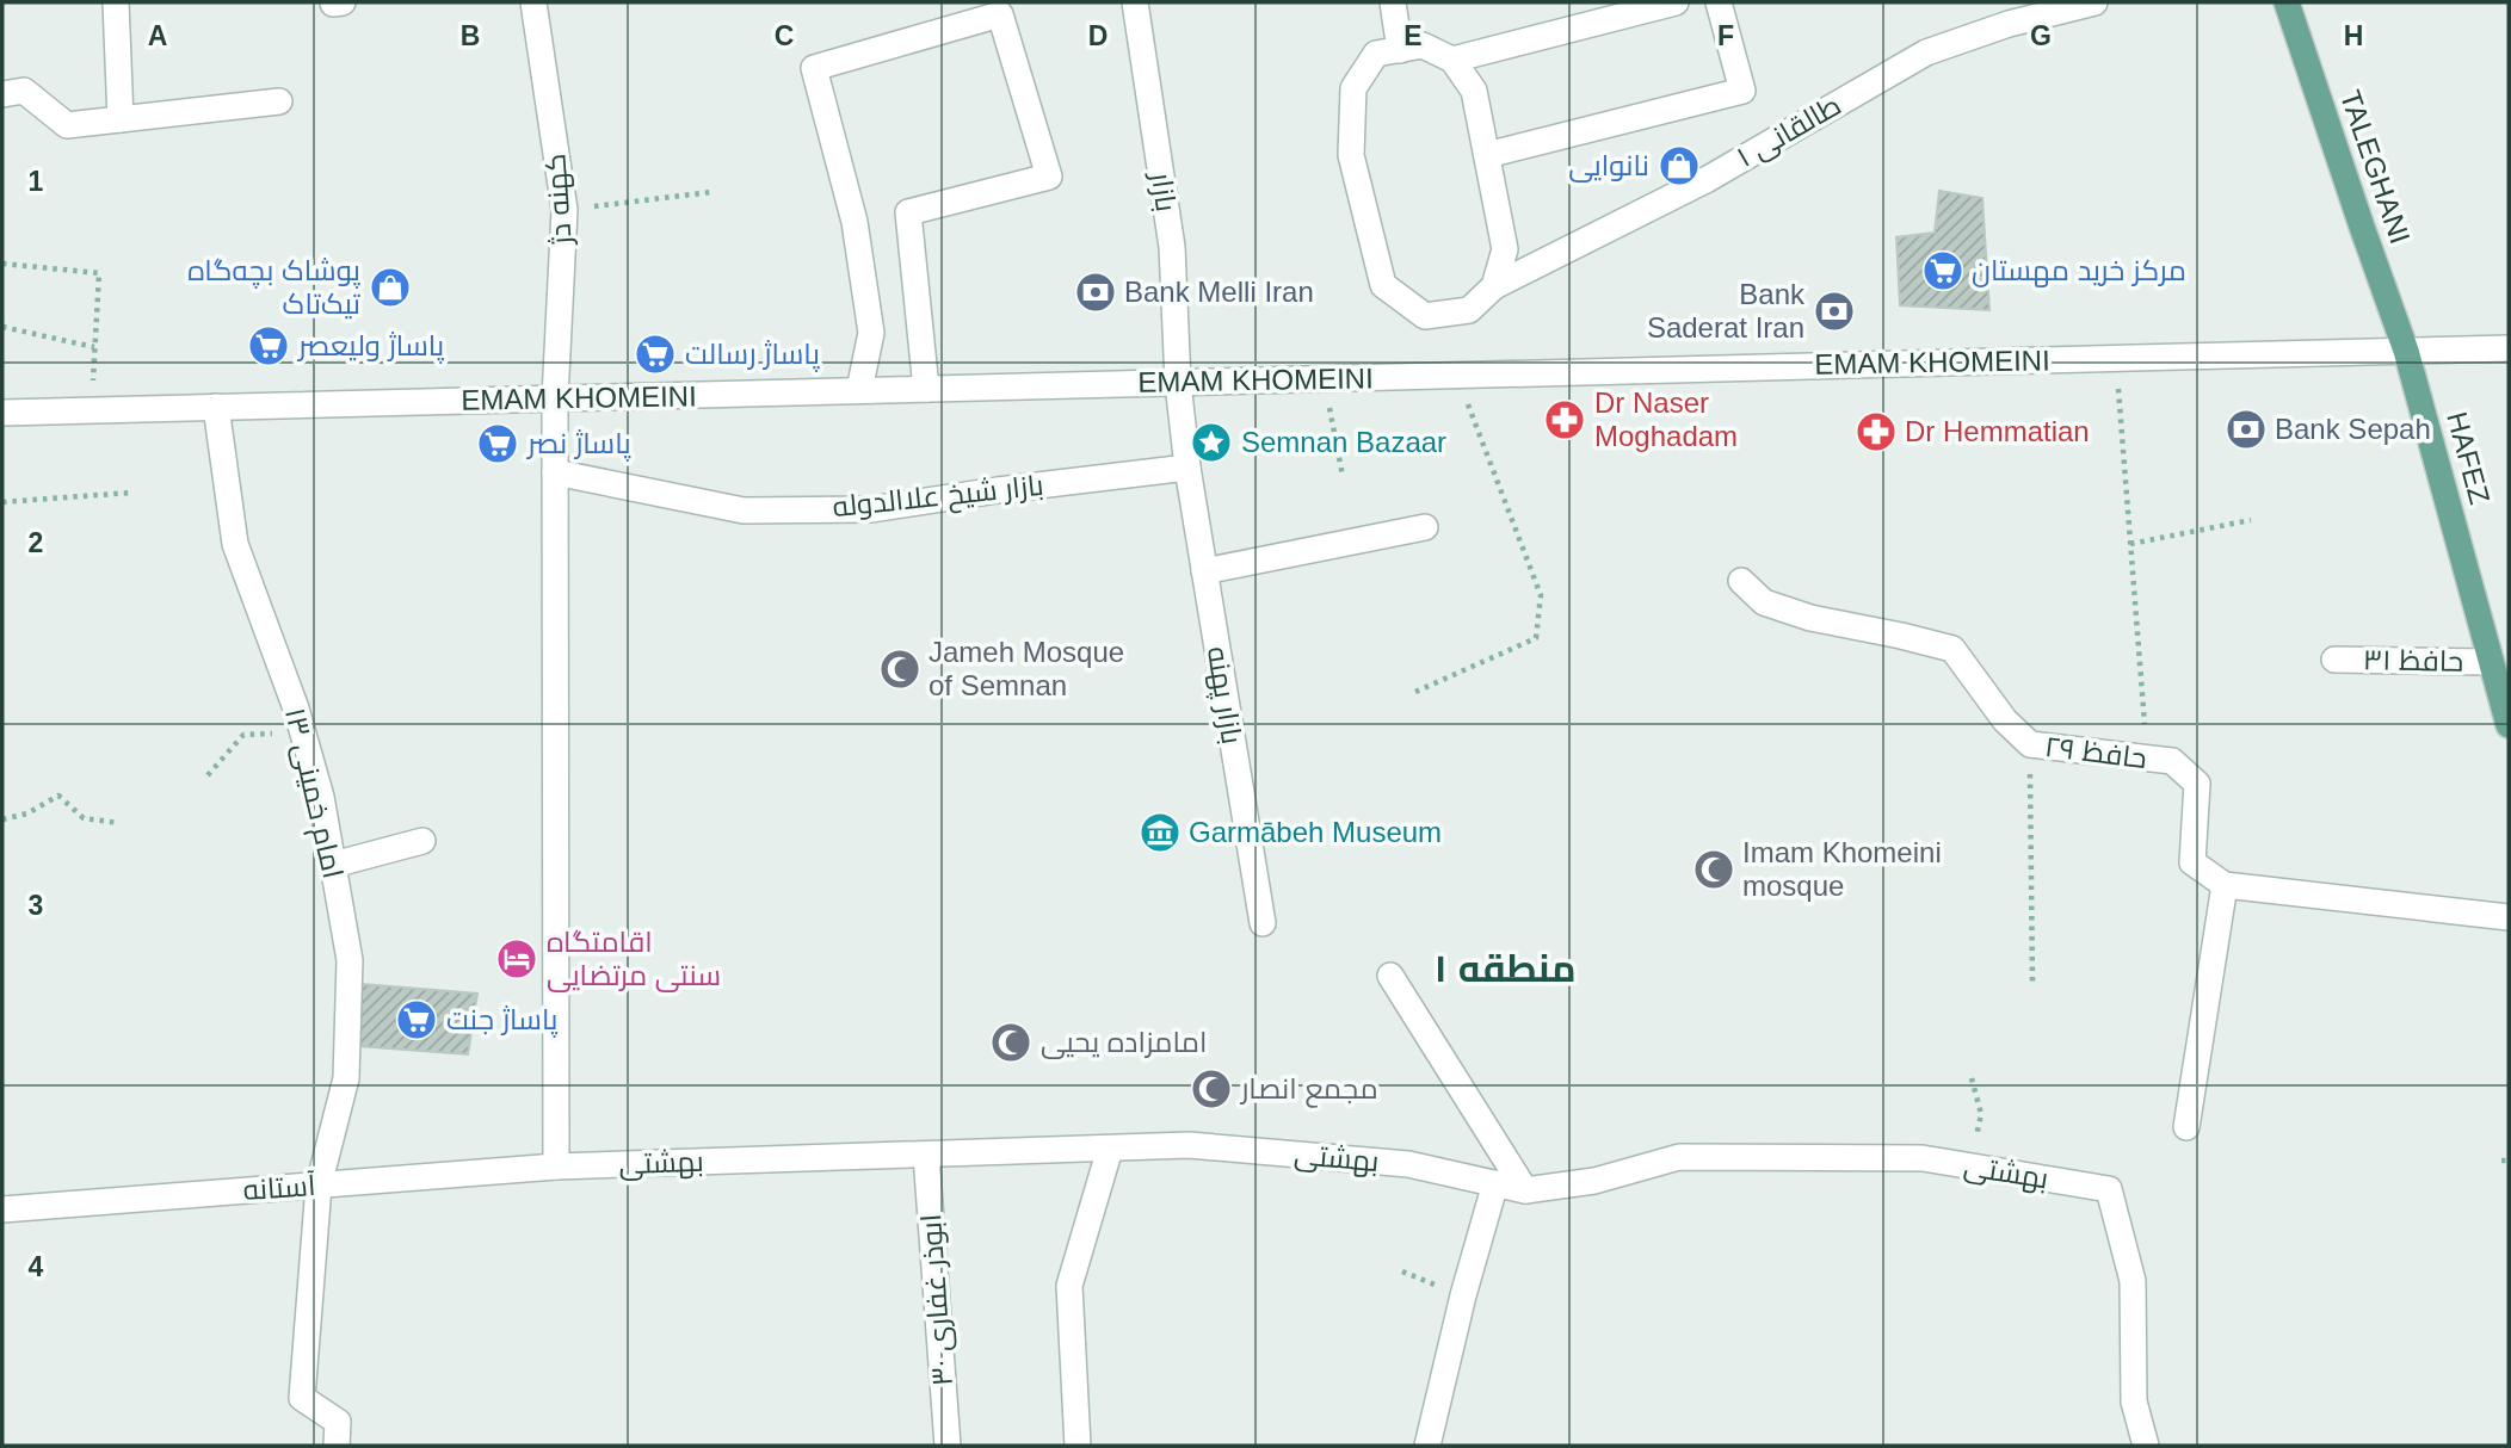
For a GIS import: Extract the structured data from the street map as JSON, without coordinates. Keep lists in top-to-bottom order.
{
  "streets": {
    "main road": ["TALEGHANI", "HAFEZ"],
    "street": [
      "طالقانی ۱",
      "بازار",
      "کهنه دژ",
      "EMAM KHOMEINI",
      "بازار شیخ علاالدوله",
      "حافظ ۳۱",
      "بازار پهنه",
      "حافظ ۲۹",
      "امام خمینی ۱۳",
      "بهشتی",
      "آستانه",
      "ابوذر غفاری ۳۰"
    ]
  },
  "crossings": [
    ["TALEGHANI", "EMAM KHOMEINI"],
    ["TALEGHANI", "HAFEZ"],
    ["بازار", "EMAM KHOMEINI"],
    ["کهنه دژ", "EMAM KHOMEINI"],
    ["کهنه دژ", "بازار شیخ علاالدوله"],
    ["کهنه دژ", "بهشتی"],
    ["کهنه دژ", "آستانه"],
    ["EMAM KHOMEINI", "HAFEZ"],
    ["EMAM KHOMEINI", "امام خمینی ۱۳"],
    ["HAFEZ", "حافظ ۳۱"],
    ["بازار شیخ علاالدوله", "بازار پهنه"],
    ["امام خمینی ۱۳", "آستانه"],
    ["بهشتی", "آستانه"],
    ["بهشتی", "ابوذر غفاری ۳۰"]
  ],
  "districts": ["منطقه ۱"],
  "places": {
    "shop": ["نانوایی", "پوشاک بچه‌گاه تیک‌تاک"],
    "supermarket": [
      "مرکز خرید مهستان",
      "پاساژ ولیعصر",
      "پاساژ رسالت",
      "پاساژ نصر",
      "پاساژ جنت"
    ],
    "bank": ["Bank Melli Iran", "Bank Saderat Iran", "Bank Sepah"],
    "pharmacy": ["Dr Naser Moghadam", "Dr Hemmatian"],
    "place": ["Semnan Bazaar"],
    "mosque": [
      "Jameh Mosque of Semnan",
      "Imam Khomeini mosque",
      "امامزاده یحیی",
      "مجمع انصار"
    ],
    "museum": ["Garmābeh Museum"],
    "hotel": ["اقامتگاه سنتی مرتضایی"]
  },
  "grid": {
    "columns": [
      "A",
      "B",
      "C",
      "D",
      "E",
      "F",
      "G",
      "H"
    ],
    "rows": [
      "1",
      "2",
      "3",
      "4"
    ]
  }
}
